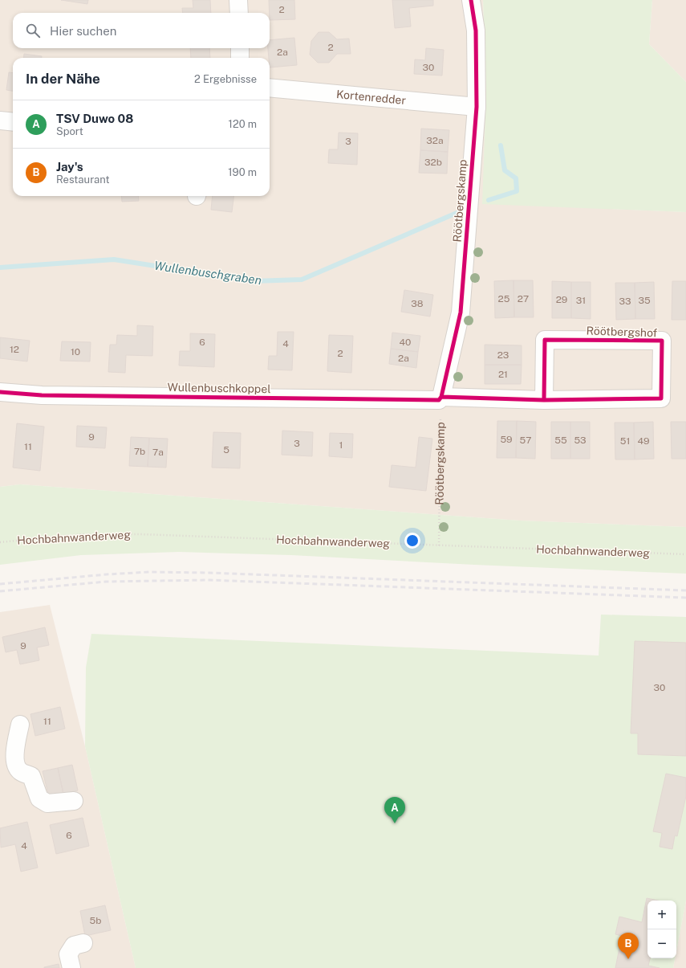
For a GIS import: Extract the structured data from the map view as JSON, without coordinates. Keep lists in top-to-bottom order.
{
  "streets": {
    "street": [
      "Kortenredder",
      "Röötbergskamp",
      "Röötbergshof",
      "Wullenbuschkoppel"
    ],
    "path": ["Hochbahnwanderweg"]
  },
  "crossings": [
    ["Kortenredder", "Röötbergskamp"],
    ["Röötbergskamp", "Röötbergshof"],
    ["Röötbergskamp", "Wullenbuschkoppel"],
    ["Röötbergskamp", "Hochbahnwanderweg"],
    ["Röötbergshof", "Wullenbuschkoppel"]
  ],
  "water": ["Wullenbuschgraben"],
  "house_numbers": [
    "2",
    "2",
    "2a",
    "30",
    "32a",
    "3",
    "32b",
    "25",
    "27",
    "29",
    "31",
    "35",
    "33",
    "38",
    "6",
    "40",
    "4",
    "12",
    "10",
    "2",
    "23",
    "2a",
    "21",
    "9",
    "59",
    "57",
    "55",
    "53",
    "51",
    "49",
    "3",
    "1",
    "11",
    "5",
    "7b",
    "7a",
    "9",
    "30",
    "11",
    "6",
    "4",
    "5b"
  ],
  "page": {
    "search": "Hier suchen",
    "heading": ["In der Nähe", "2 Ergebnisse"],
    "list": [
      {
        "mark": "A",
        "name": "TSV Duwo 08",
        "note": "Sport",
        "value": "120 m"
      },
      {
        "mark": "B",
        "name": "Jay's",
        "note": "Restaurant",
        "value": "190 m"
      }
    ],
    "pins": ["A", "B"],
    "map_buttons": ["+", "−"]
  }
}
